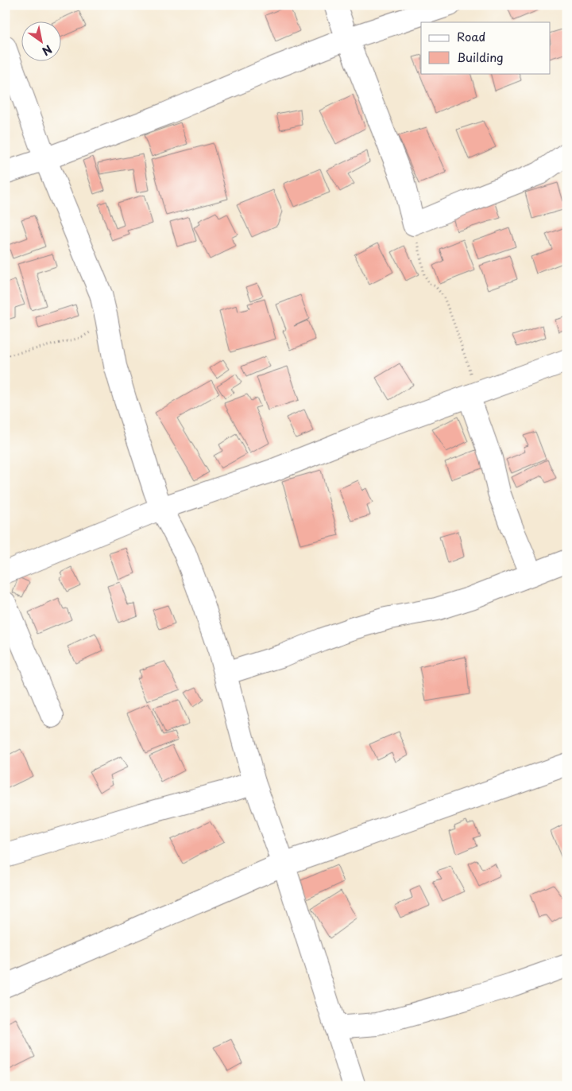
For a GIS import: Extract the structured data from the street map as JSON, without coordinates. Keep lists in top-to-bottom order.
{
  "legend": ["Road", "Building"],
  "north": "bottom right"
}
